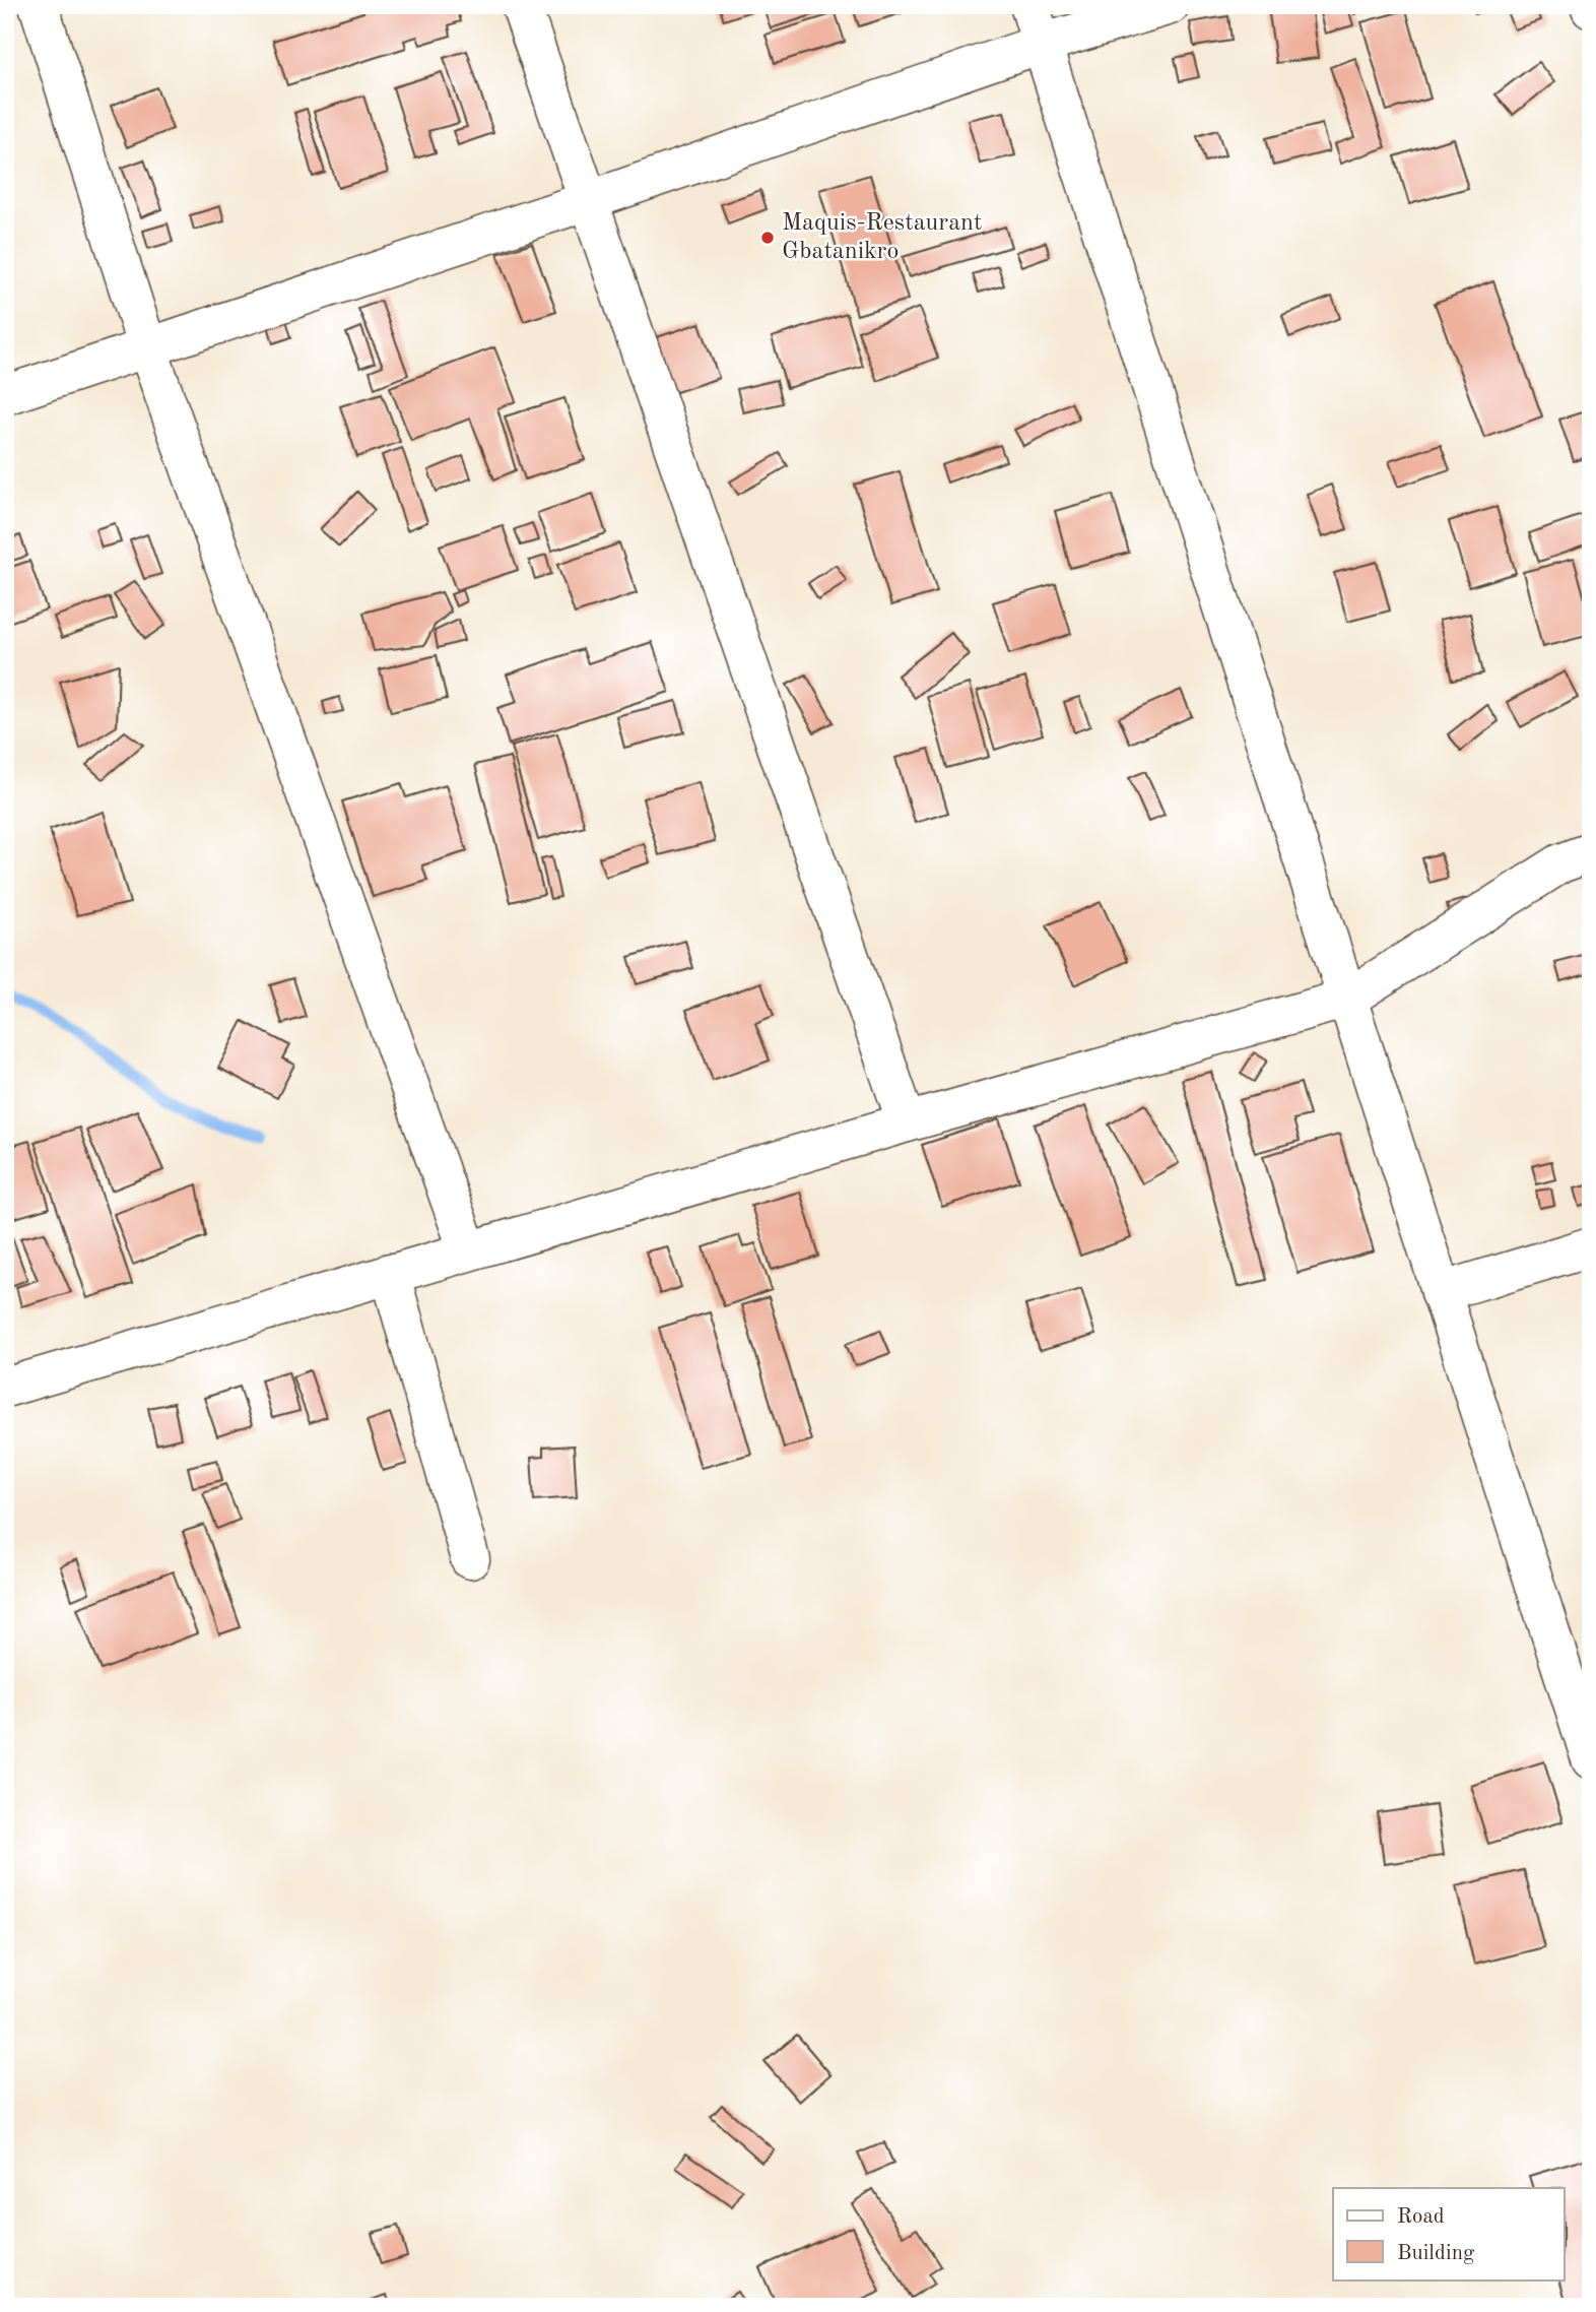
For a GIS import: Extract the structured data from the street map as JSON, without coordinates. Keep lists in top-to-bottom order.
{
  "places": ["Maquis-Restaurant Gbatanikro"],
  "legend": ["Road", "Building"]
}
